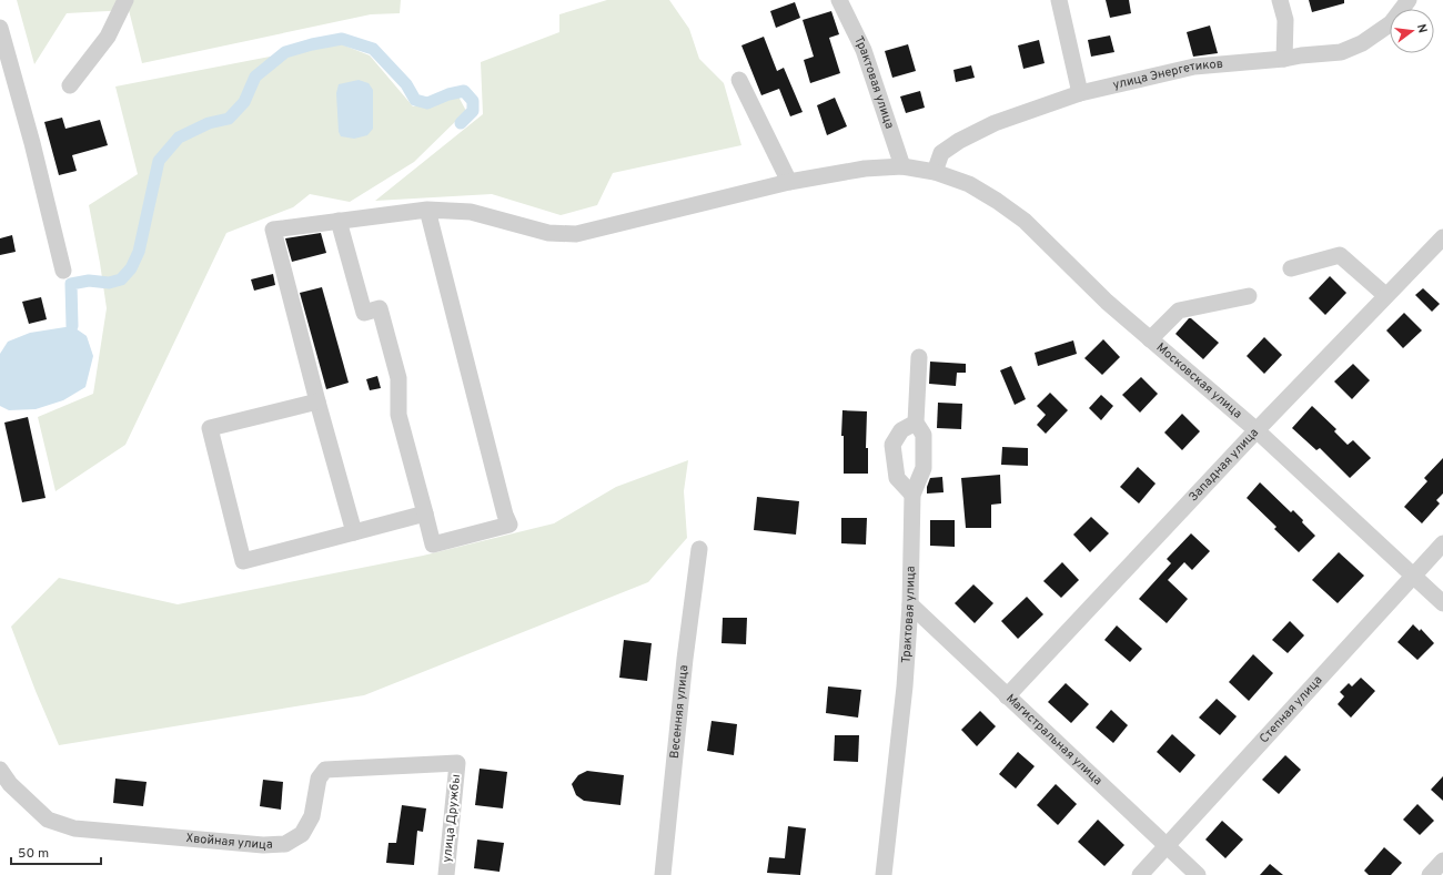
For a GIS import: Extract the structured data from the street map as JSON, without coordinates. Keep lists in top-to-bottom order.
{
  "streets": {
    "street": [
      "улица Энергетиков",
      "Трактовая улица",
      "Московская улица",
      "Западная улица",
      "Степная улица",
      "Весенняя улица",
      "Магистральная улица",
      "улица Дружбы",
      "Хвойная улица"
    ]
  },
  "crossings": [
    ["улица Энергетиков", "Московская улица"],
    ["Трактовая улица", "Московская улица"],
    ["Трактовая улица", "Магистральная улица"],
    ["Московская улица", "Западная улица"],
    ["Московская улица", "Степная улица"],
    ["Западная улица", "Магистральная улица"],
    ["Степная улица", "Магистральная улица"],
    ["улица Дружбы", "Хвойная улица"]
  ],
  "scale_bar": "50 m",
  "north": "right"
}
